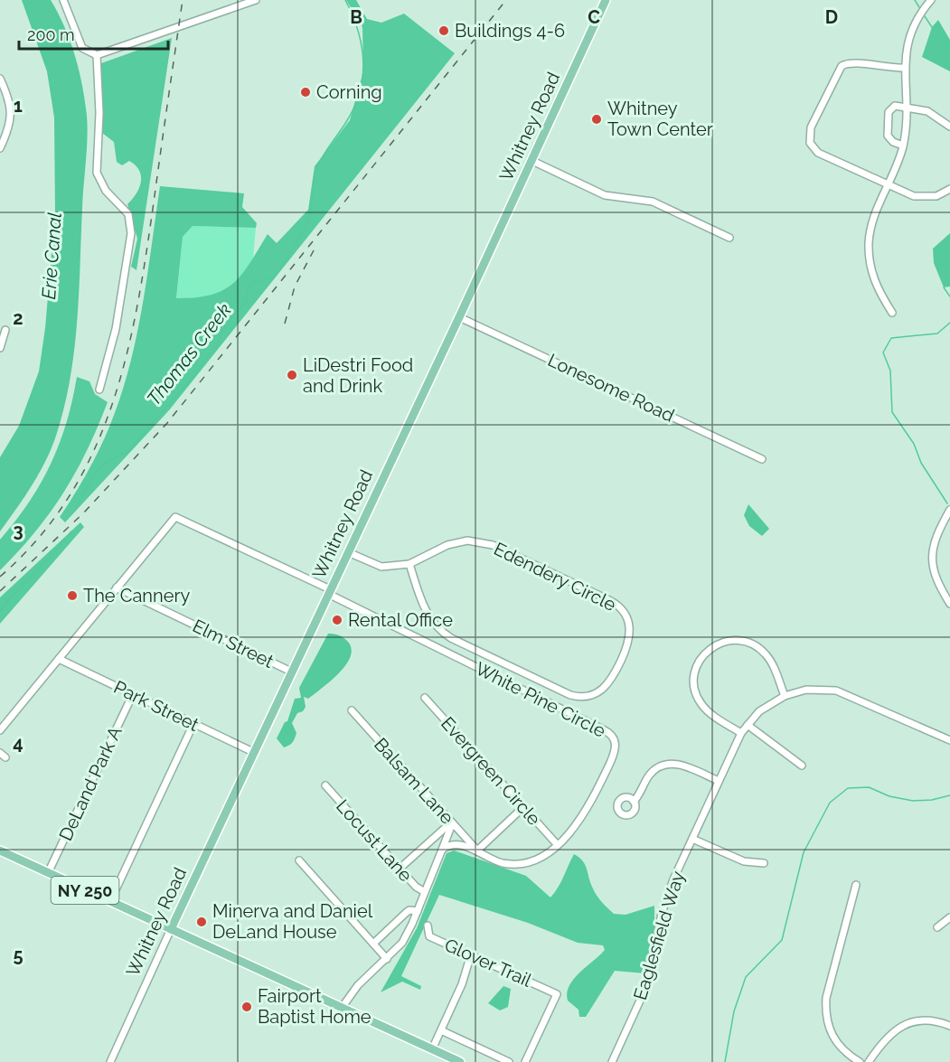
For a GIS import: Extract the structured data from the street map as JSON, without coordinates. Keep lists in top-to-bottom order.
{
  "streets": {
    "main road": ["Whitney Road", "NY 250"],
    "street": [
      "Lonesome Road",
      "Edendery Circle",
      "Elm Street",
      "White Pine Circle",
      "Park Street",
      "Evergreen Circle",
      "Balsam Lane",
      "DeLand Park A",
      "Locust Lane",
      "Eaglesfield Way",
      "Glover Trail"
    ]
  },
  "crossings": [
    ["Whitney Road", "Lonesome Road"],
    ["Whitney Road", "Edendery Circle"],
    ["Whitney Road", "Elm Street"],
    ["Whitney Road", "White Pine Circle"],
    ["Whitney Road", "Park Street"],
    ["Whitney Road", "NY 250"],
    ["White Pine Circle", "Evergreen Circle"],
    ["White Pine Circle", "Balsam Lane"],
    ["Park Street", "DeLand Park A"],
    ["DeLand Park A", "NY 250"]
  ],
  "water": ["Erie Canal", "Thomas Creek"],
  "places": [
    "Buildings 4-6",
    "Corning",
    "Whitney Town Center",
    "LiDestri Food and Drink",
    "The Cannery",
    "Rental Office",
    "Minerva and Daniel DeLand House",
    "Fairport Baptist Home"
  ],
  "scale_bar": "200 m",
  "grid": {
    "columns": ["B", "C", "D"],
    "rows": [
      "1",
      "2",
      "3",
      "4",
      "5"
    ]
  }
}
